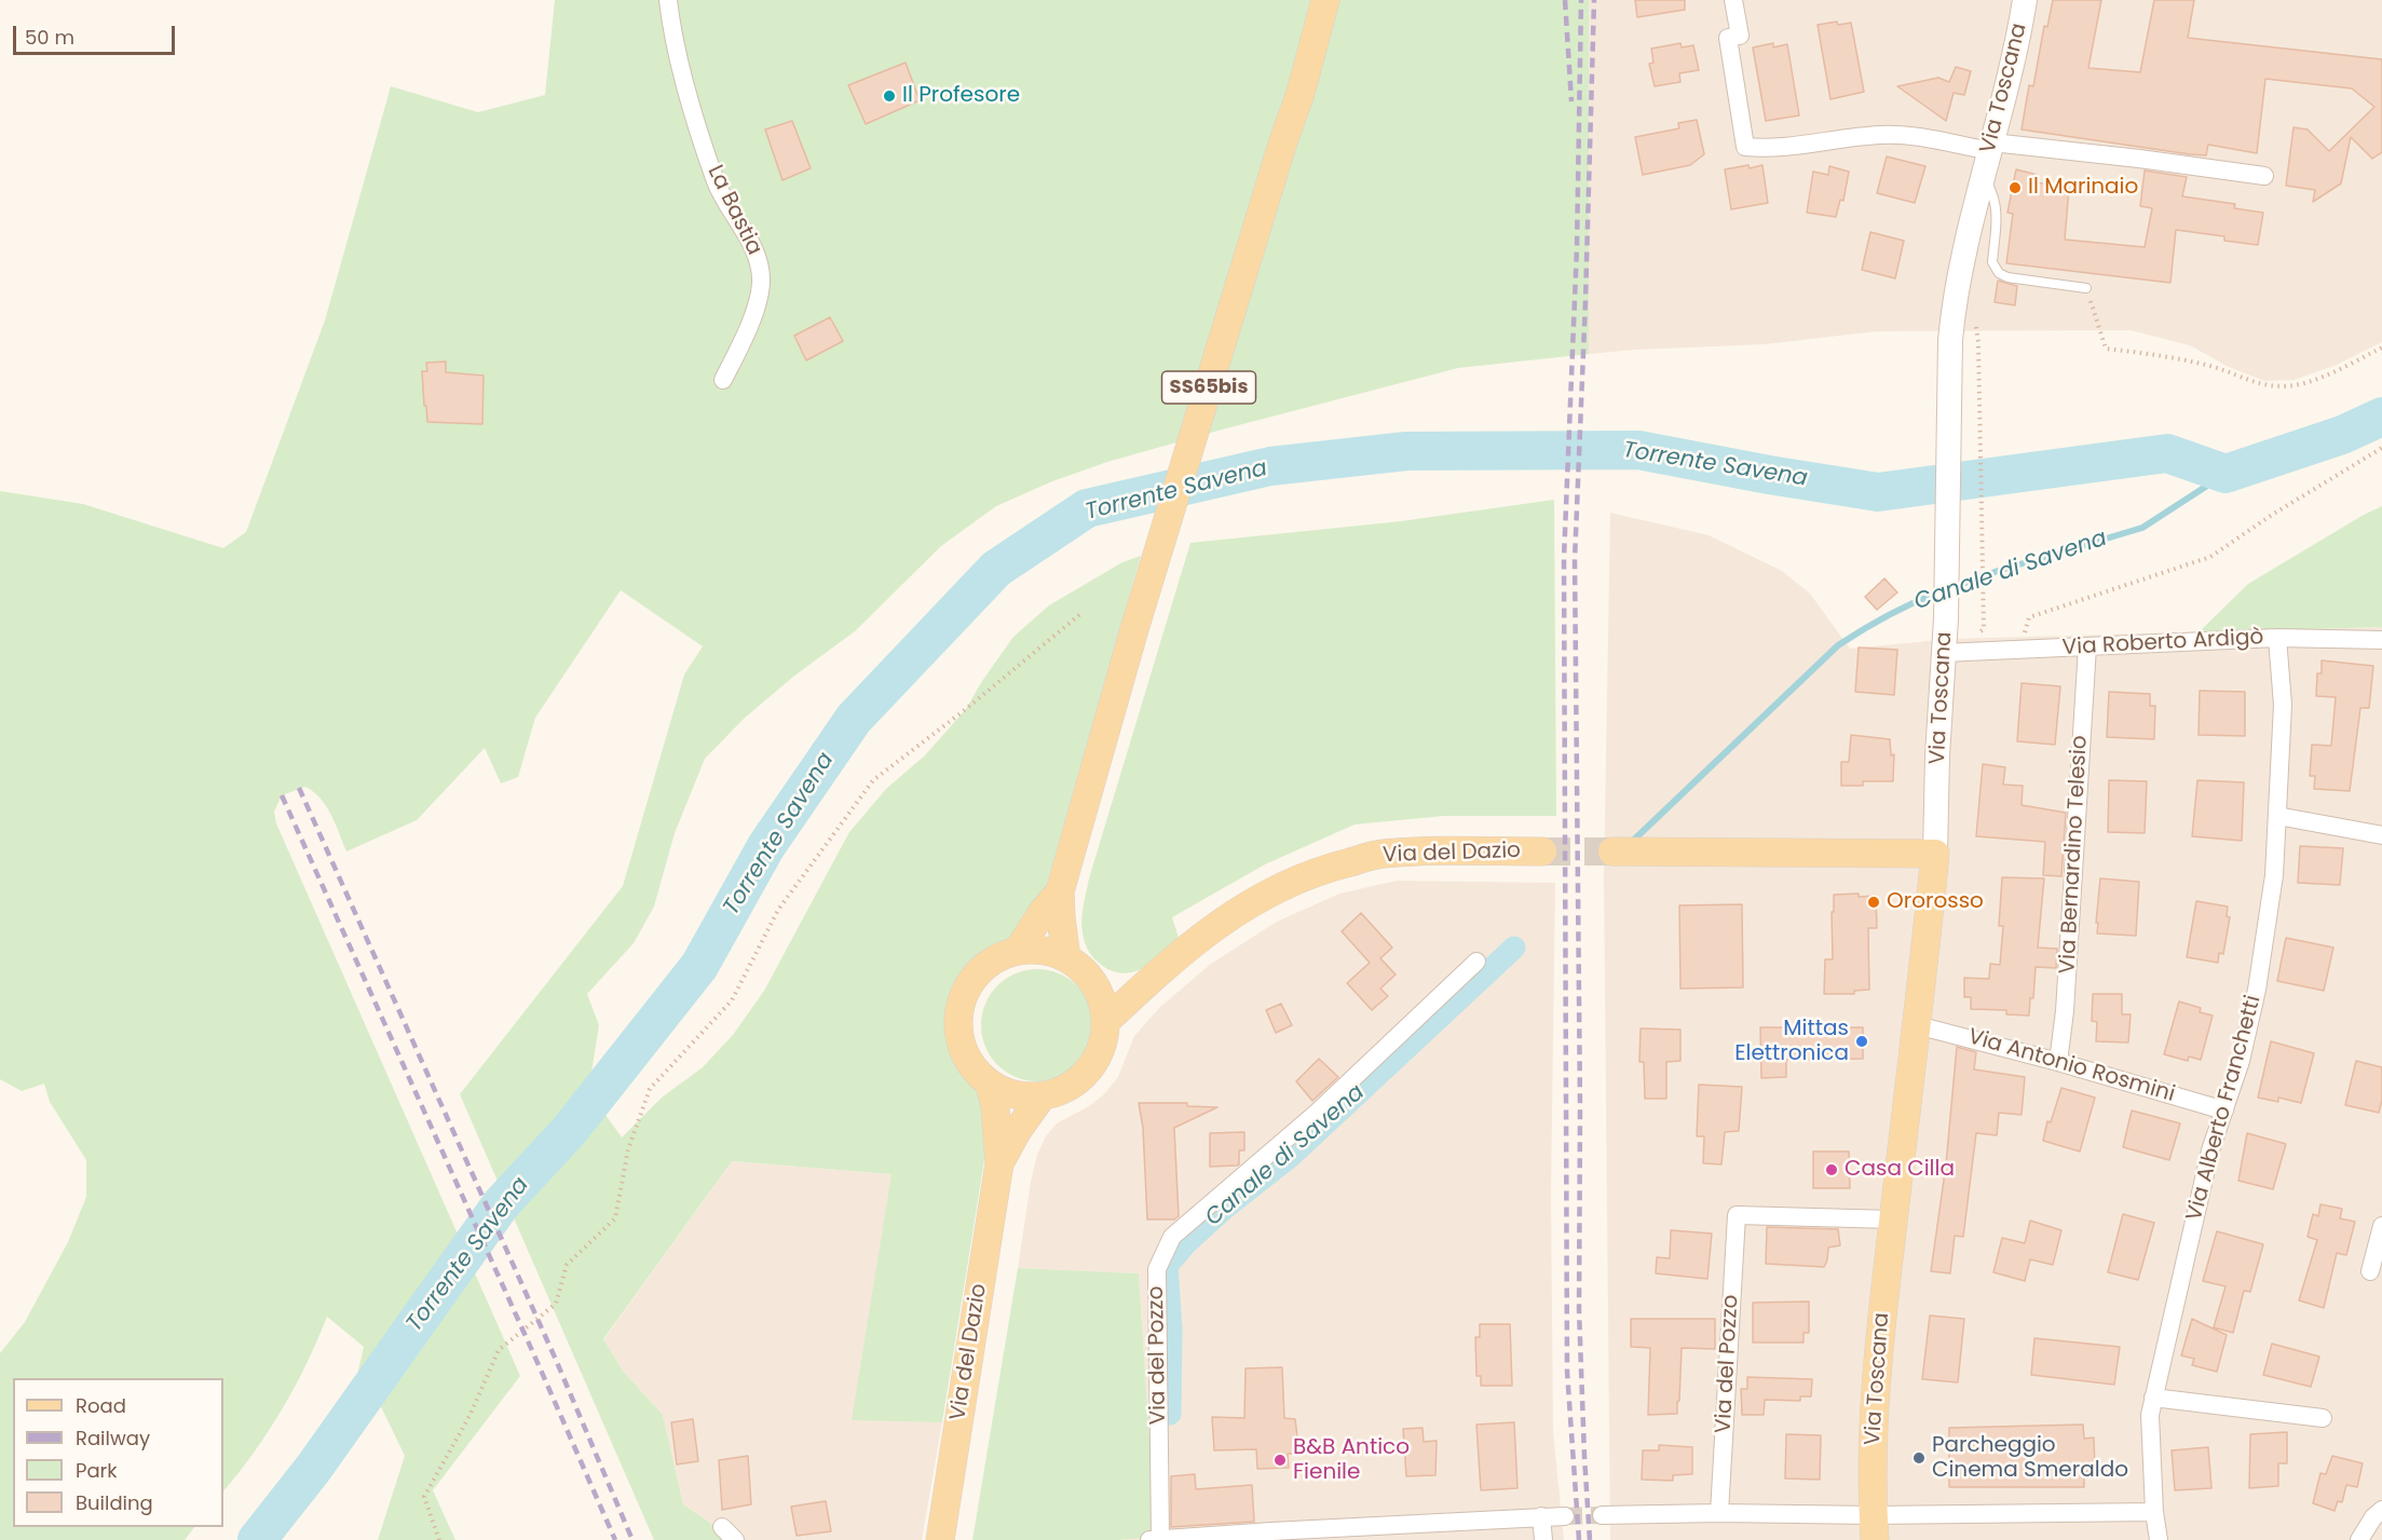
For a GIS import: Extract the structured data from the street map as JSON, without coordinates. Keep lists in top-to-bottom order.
{
  "streets": {
    "main road": ["Via Toscana", "SS65bis", "Via del Dazio"],
    "street": [
      "La Bastia",
      "Via Roberto Ardigò",
      "Via Bernardino Telesio",
      "Via Antonio Rosmini",
      "Via Alberto Franchetti",
      "Via del Pozzo"
    ]
  },
  "crossings": [
    ["Via Toscana", "Via Roberto Ardigò"],
    ["Via Toscana", "Via Antonio Rosmini"],
    ["Via Toscana", "Via del Pozzo"],
    ["SS65bis", "Via del Dazio"],
    ["Via Roberto Ardigò", "Via Bernardino Telesio"],
    ["Via Roberto Ardigò", "Via Alberto Franchetti"],
    ["Via Bernardino Telesio", "Via Antonio Rosmini"],
    ["Via Antonio Rosmini", "Via Alberto Franchetti"]
  ],
  "water": ["Torrente Savena", "Canale di Savena"],
  "places": [
    "Il Profesore",
    "Il Marinaio",
    "Ororosso",
    "Mittas Elettronica",
    "Casa Cilla",
    "Parcheggio Cinema Smeraldo",
    "B&B Antico Fienile"
  ],
  "legend": [
    "Road",
    "Railway",
    "Park",
    "Building"
  ],
  "scale_bar": "50 m"
}
